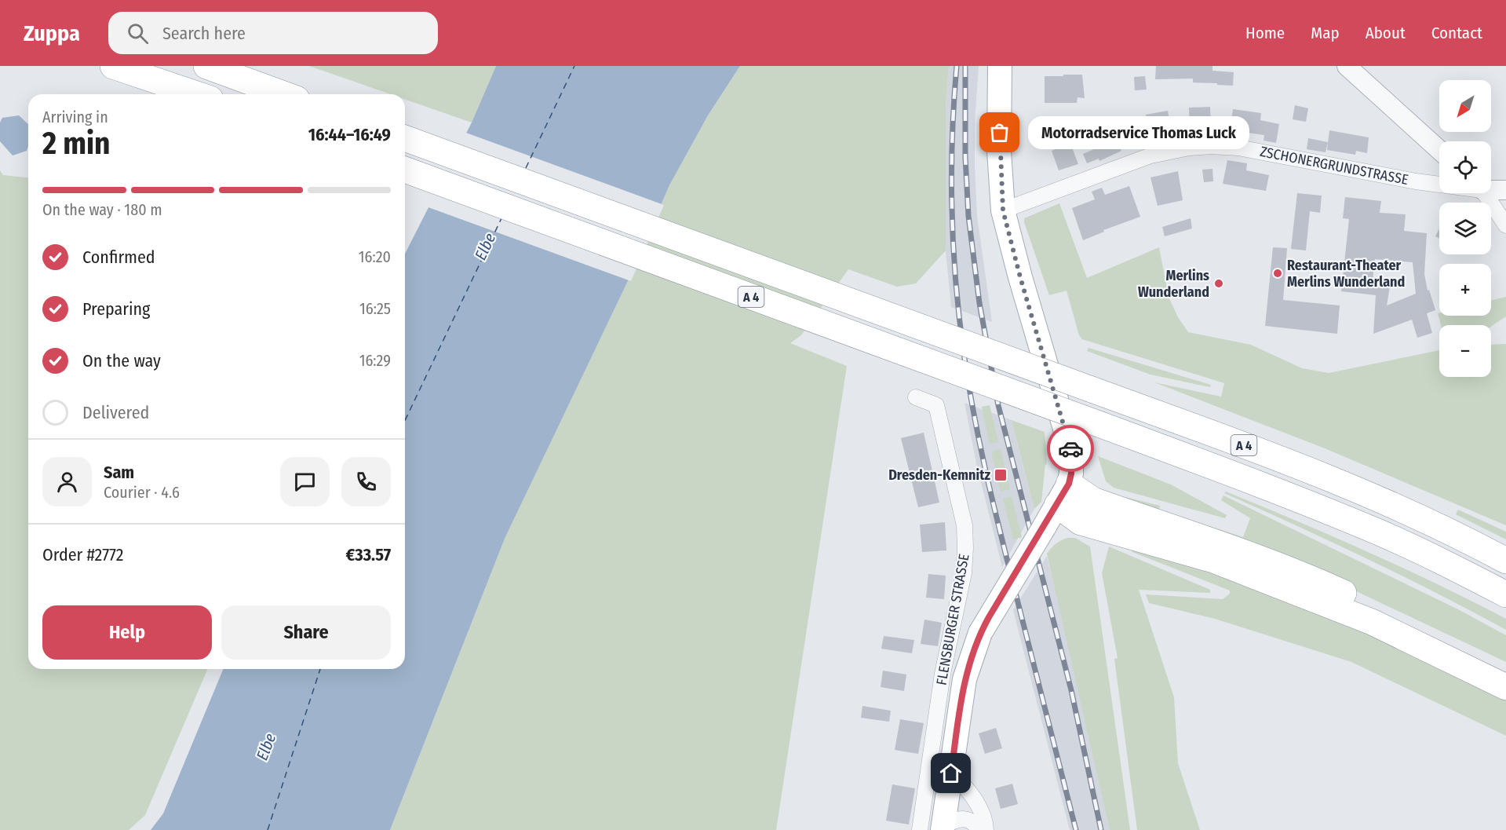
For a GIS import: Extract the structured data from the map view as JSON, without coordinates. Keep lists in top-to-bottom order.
{
  "streets": {
    "highway": ["A 4"],
    "street": ["ZSCHONERGRUNDSTRASSE", "FLENSBURGER STRASSE"]
  },
  "water": ["Elbe"],
  "places": {
    "other": ["Motorradservice Thomas Luck", "Restaurant-Theater Merlins Wunderland", "Merlins Wunderland"],
    "transit": ["Dresden-Kemnitz"]
  },
  "north": "bottom left",
  "page": {
    "header": "Zuppa",
    "search": "Search here",
    "nav": [
      "Home",
      "Map",
      "About",
      "Contact"
    ],
    "map_buttons": ["+", "−"],
    "heading": ["2 min", "Arriving in", "16:44–16:49"],
    "panel": [
      "Sam",
      "Courier · 4.6",
      "Order #2772",
      "€33.57"
    ],
    "bubble": "Motorradservice Thomas Luck",
    "bar": "On the way · 180 m",
    "list": [
      ["Confirmed", "16:20"],
      ["Preparing", "16:25"],
      ["On the way", "16:29"],
      "Delivered"
    ],
    "buttons": ["Help", "Share"]
  }
}
